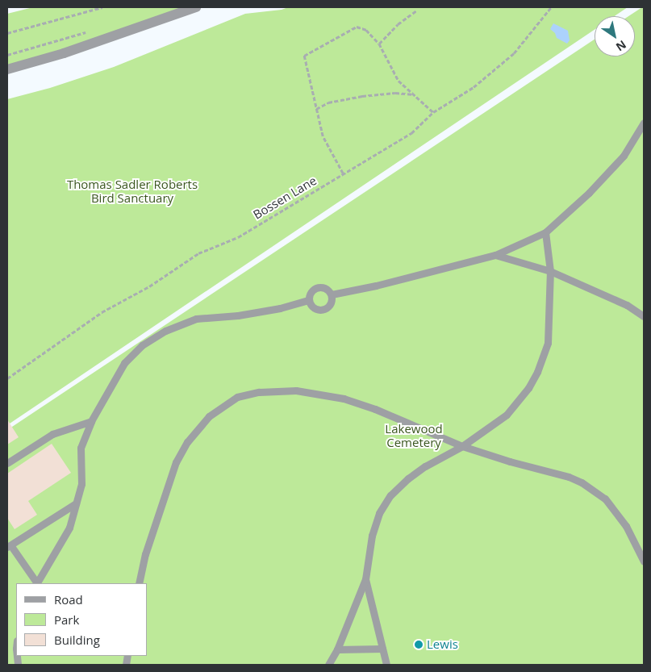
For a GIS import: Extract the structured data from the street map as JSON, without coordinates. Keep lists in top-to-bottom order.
{
  "streets": {
    "path": ["Bossen Lane"]
  },
  "parks": ["Thomas Sadler Roberts Bird Sanctuary", "Lakewood Cemetery"],
  "places": ["Lewis"],
  "legend": ["Road", "Park", "Building"],
  "north": "bottom right"
}
